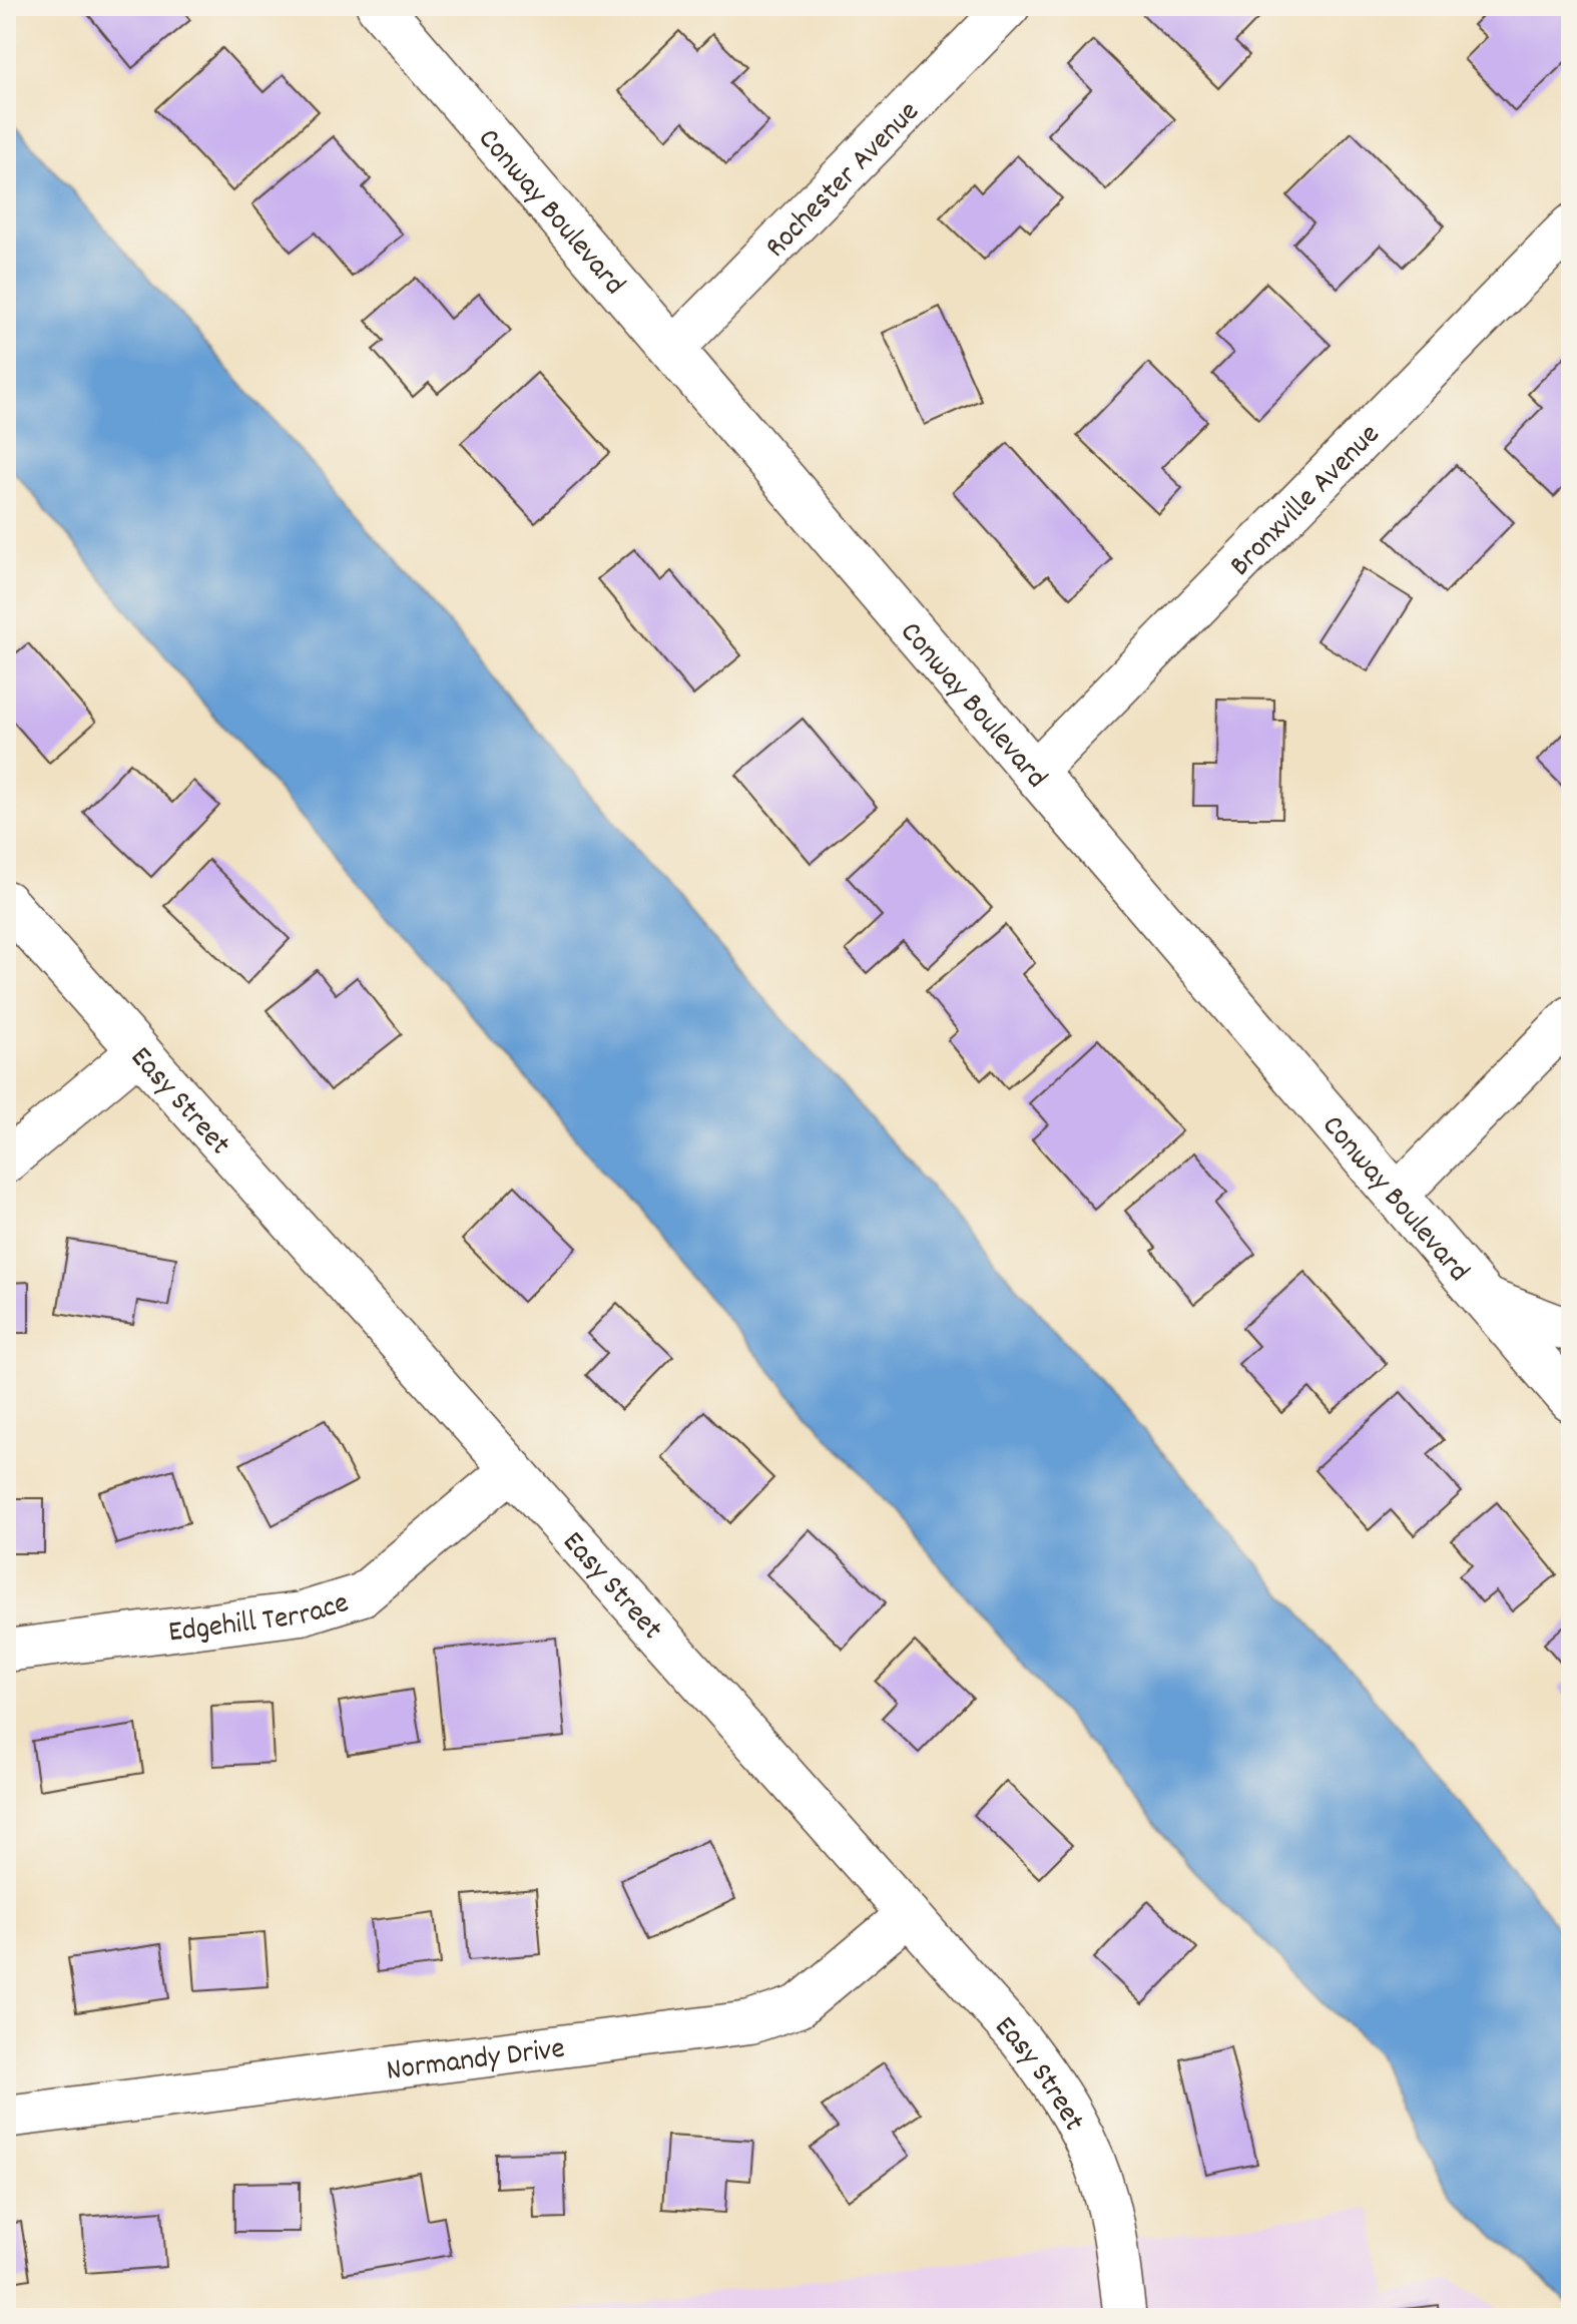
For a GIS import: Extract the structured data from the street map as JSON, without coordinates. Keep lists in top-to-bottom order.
{
  "streets": {
    "street": [
      "Rochester Avenue",
      "Conway Boulevard",
      "Bronxville Avenue",
      "Easy Street",
      "Edgehill Terrace",
      "Normandy Drive"
    ]
  },
  "crossings": [
    ["Rochester Avenue", "Conway Boulevard"],
    ["Conway Boulevard", "Bronxville Avenue"],
    ["Easy Street", "Edgehill Terrace"],
    ["Easy Street", "Normandy Drive"]
  ]
}
